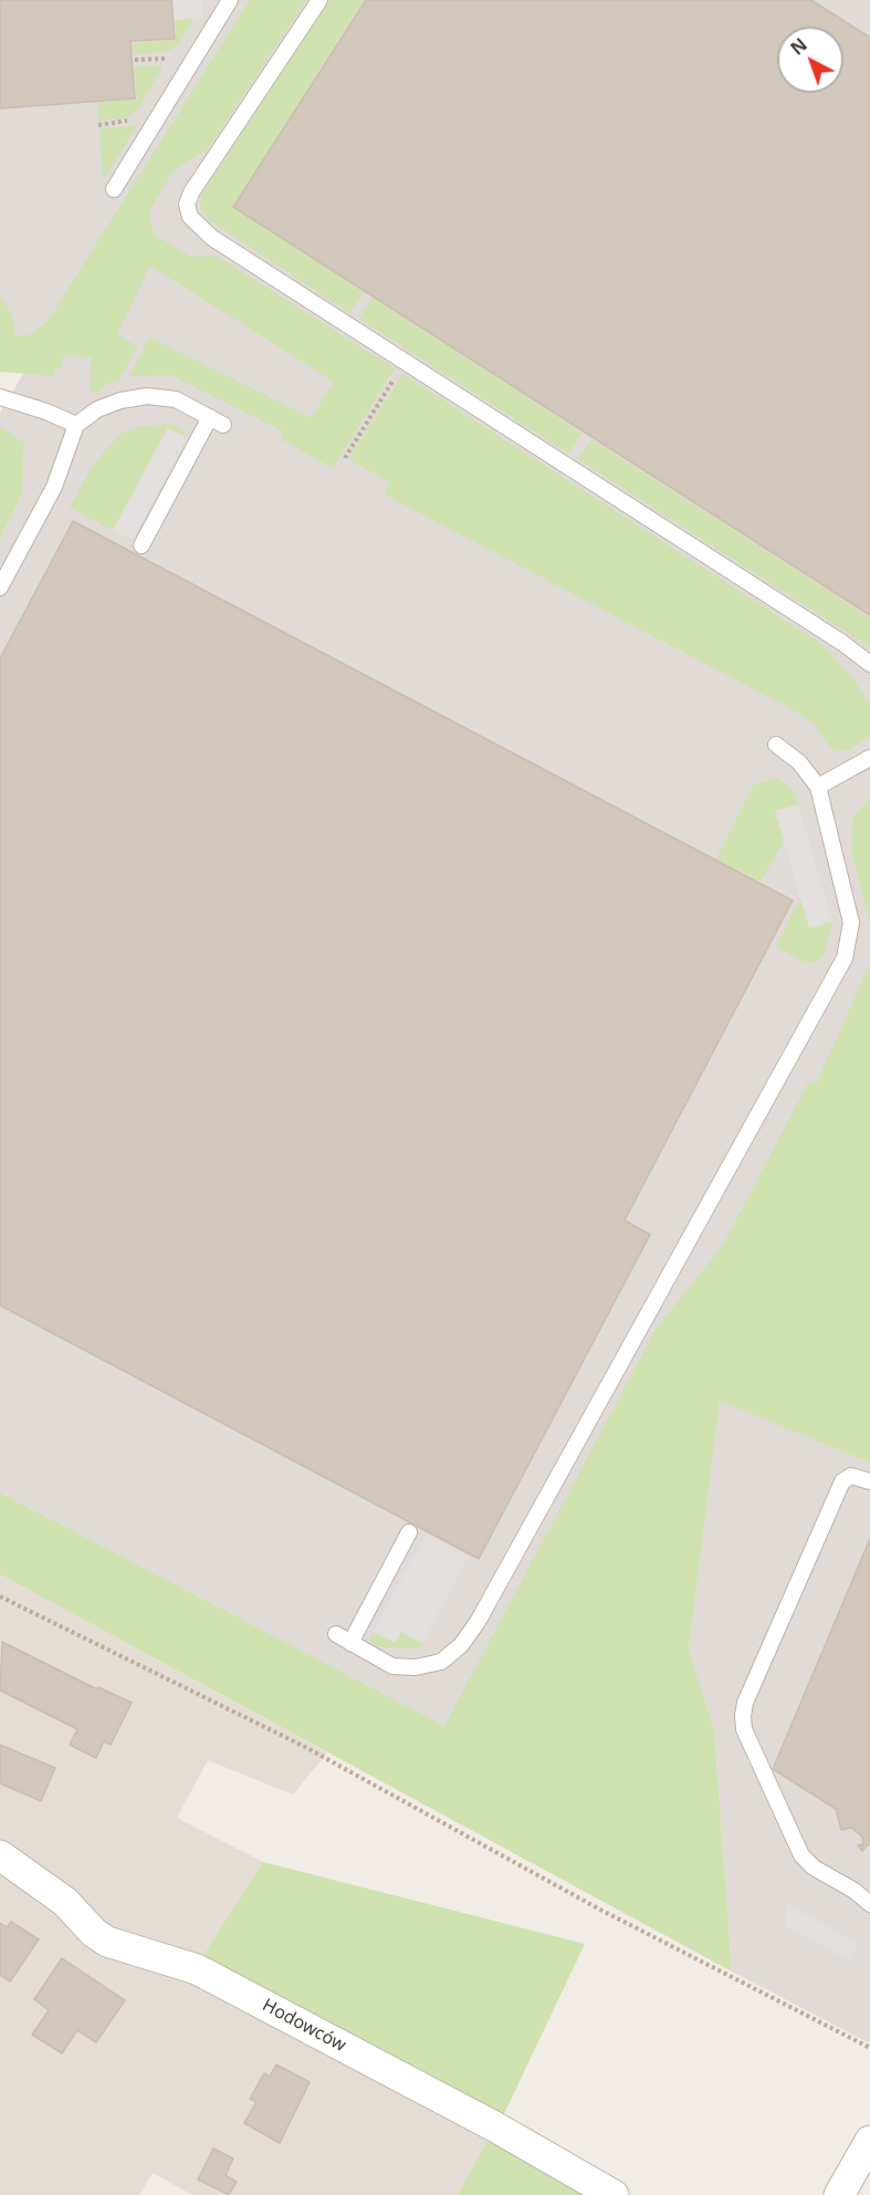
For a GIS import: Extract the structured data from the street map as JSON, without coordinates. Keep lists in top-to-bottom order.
{
  "streets": {
    "street": ["Hodowców"]
  },
  "north": "top left"
}
